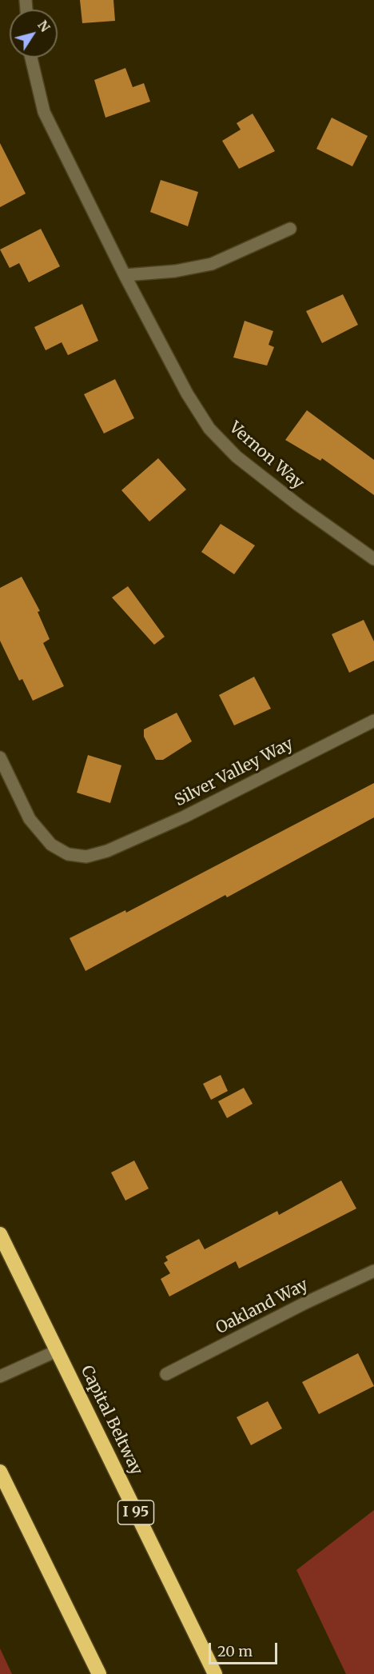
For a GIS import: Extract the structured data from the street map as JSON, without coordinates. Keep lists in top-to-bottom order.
{
  "streets": {
    "highway": ["Capital Beltway", "I 95"],
    "street": ["Vernon Way", "Silver Valley Way", "Oakland Way"]
  },
  "scale_bar": "20 m",
  "north": "top right"
}
